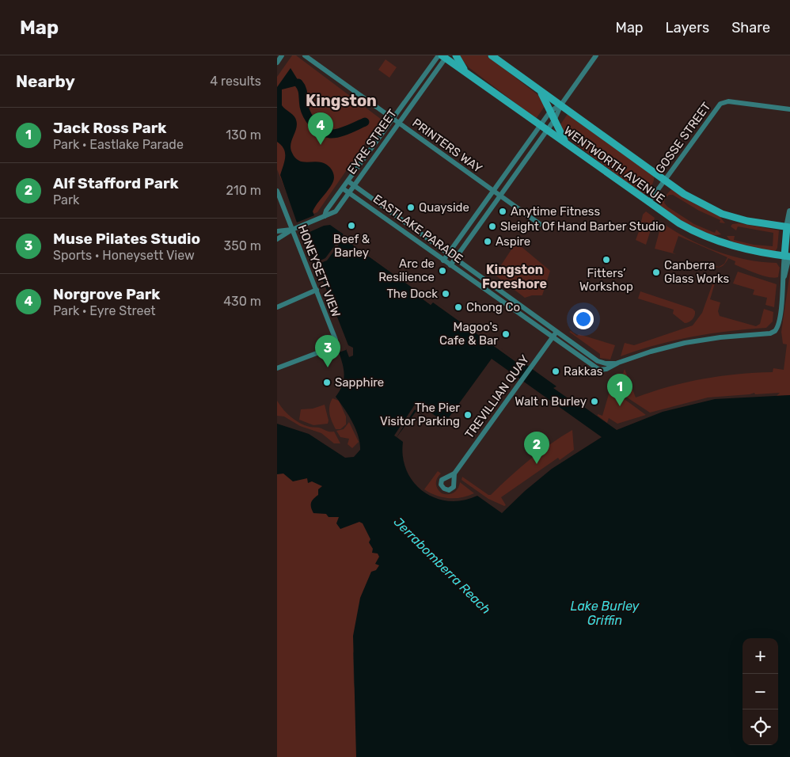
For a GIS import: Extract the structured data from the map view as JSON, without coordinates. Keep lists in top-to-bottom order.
{
  "streets": {
    "main road": ["WENTWORTH AVENUE"],
    "street": [
      "GOSSE STREET",
      "EYRE STREET",
      "PRINTERS WAY",
      "EASTLAKE PARADE",
      "HONEYSETT VIEW",
      "TREVILLIAN QUAY"
    ]
  },
  "crossings": [
    ["GOSSE STREET", "WENTWORTH AVENUE"],
    ["EYRE STREET", "PRINTERS WAY"],
    ["EYRE STREET", "WENTWORTH AVENUE"],
    ["EYRE STREET", "EASTLAKE PARADE"],
    ["EYRE STREET", "HONEYSETT VIEW"],
    ["EASTLAKE PARADE", "TREVILLIAN QUAY"]
  ],
  "districts": ["Kingston", "Kingston Foreshore"],
  "water": ["Jerrabomberra Reach", "Lake Burley Griffin"],
  "places": [
    "Quayside",
    "Anytime Fitness",
    "Beef & Barley",
    "Sleight Of Hand Barber Studio",
    "Aspire",
    "Fitters’ Workshop",
    "Arc de Resilience",
    "Canberra Glass Works",
    "The Dock",
    "Chong Co",
    "Magoo's Cafe & Bar",
    "Rakkas",
    "Sapphire",
    "Walt n Burley",
    "The Pier Visitor Parking"
  ],
  "page": {
    "header": "Map",
    "nav": ["Map", "Layers", "Share"],
    "heading": ["Nearby", "4 results"],
    "list": [
      {
        "mark": "1",
        "name": "Jack Ross Park",
        "note": "Park · Eastlake Parade",
        "value": "130 m"
      },
      {
        "mark": "2",
        "name": "Alf Stafford Park",
        "note": "Park",
        "value": "210 m"
      },
      {
        "mark": "3",
        "name": "Muse Pilates Studio",
        "note": "Sports · Honeysett View",
        "value": "350 m"
      },
      {
        "mark": "4",
        "name": "Norgrove Park",
        "note": "Park · Eyre Street",
        "value": "430 m"
      }
    ],
    "pins": [
      "4",
      "3",
      "1",
      "2"
    ],
    "map_buttons": ["+", "−"]
  }
}
